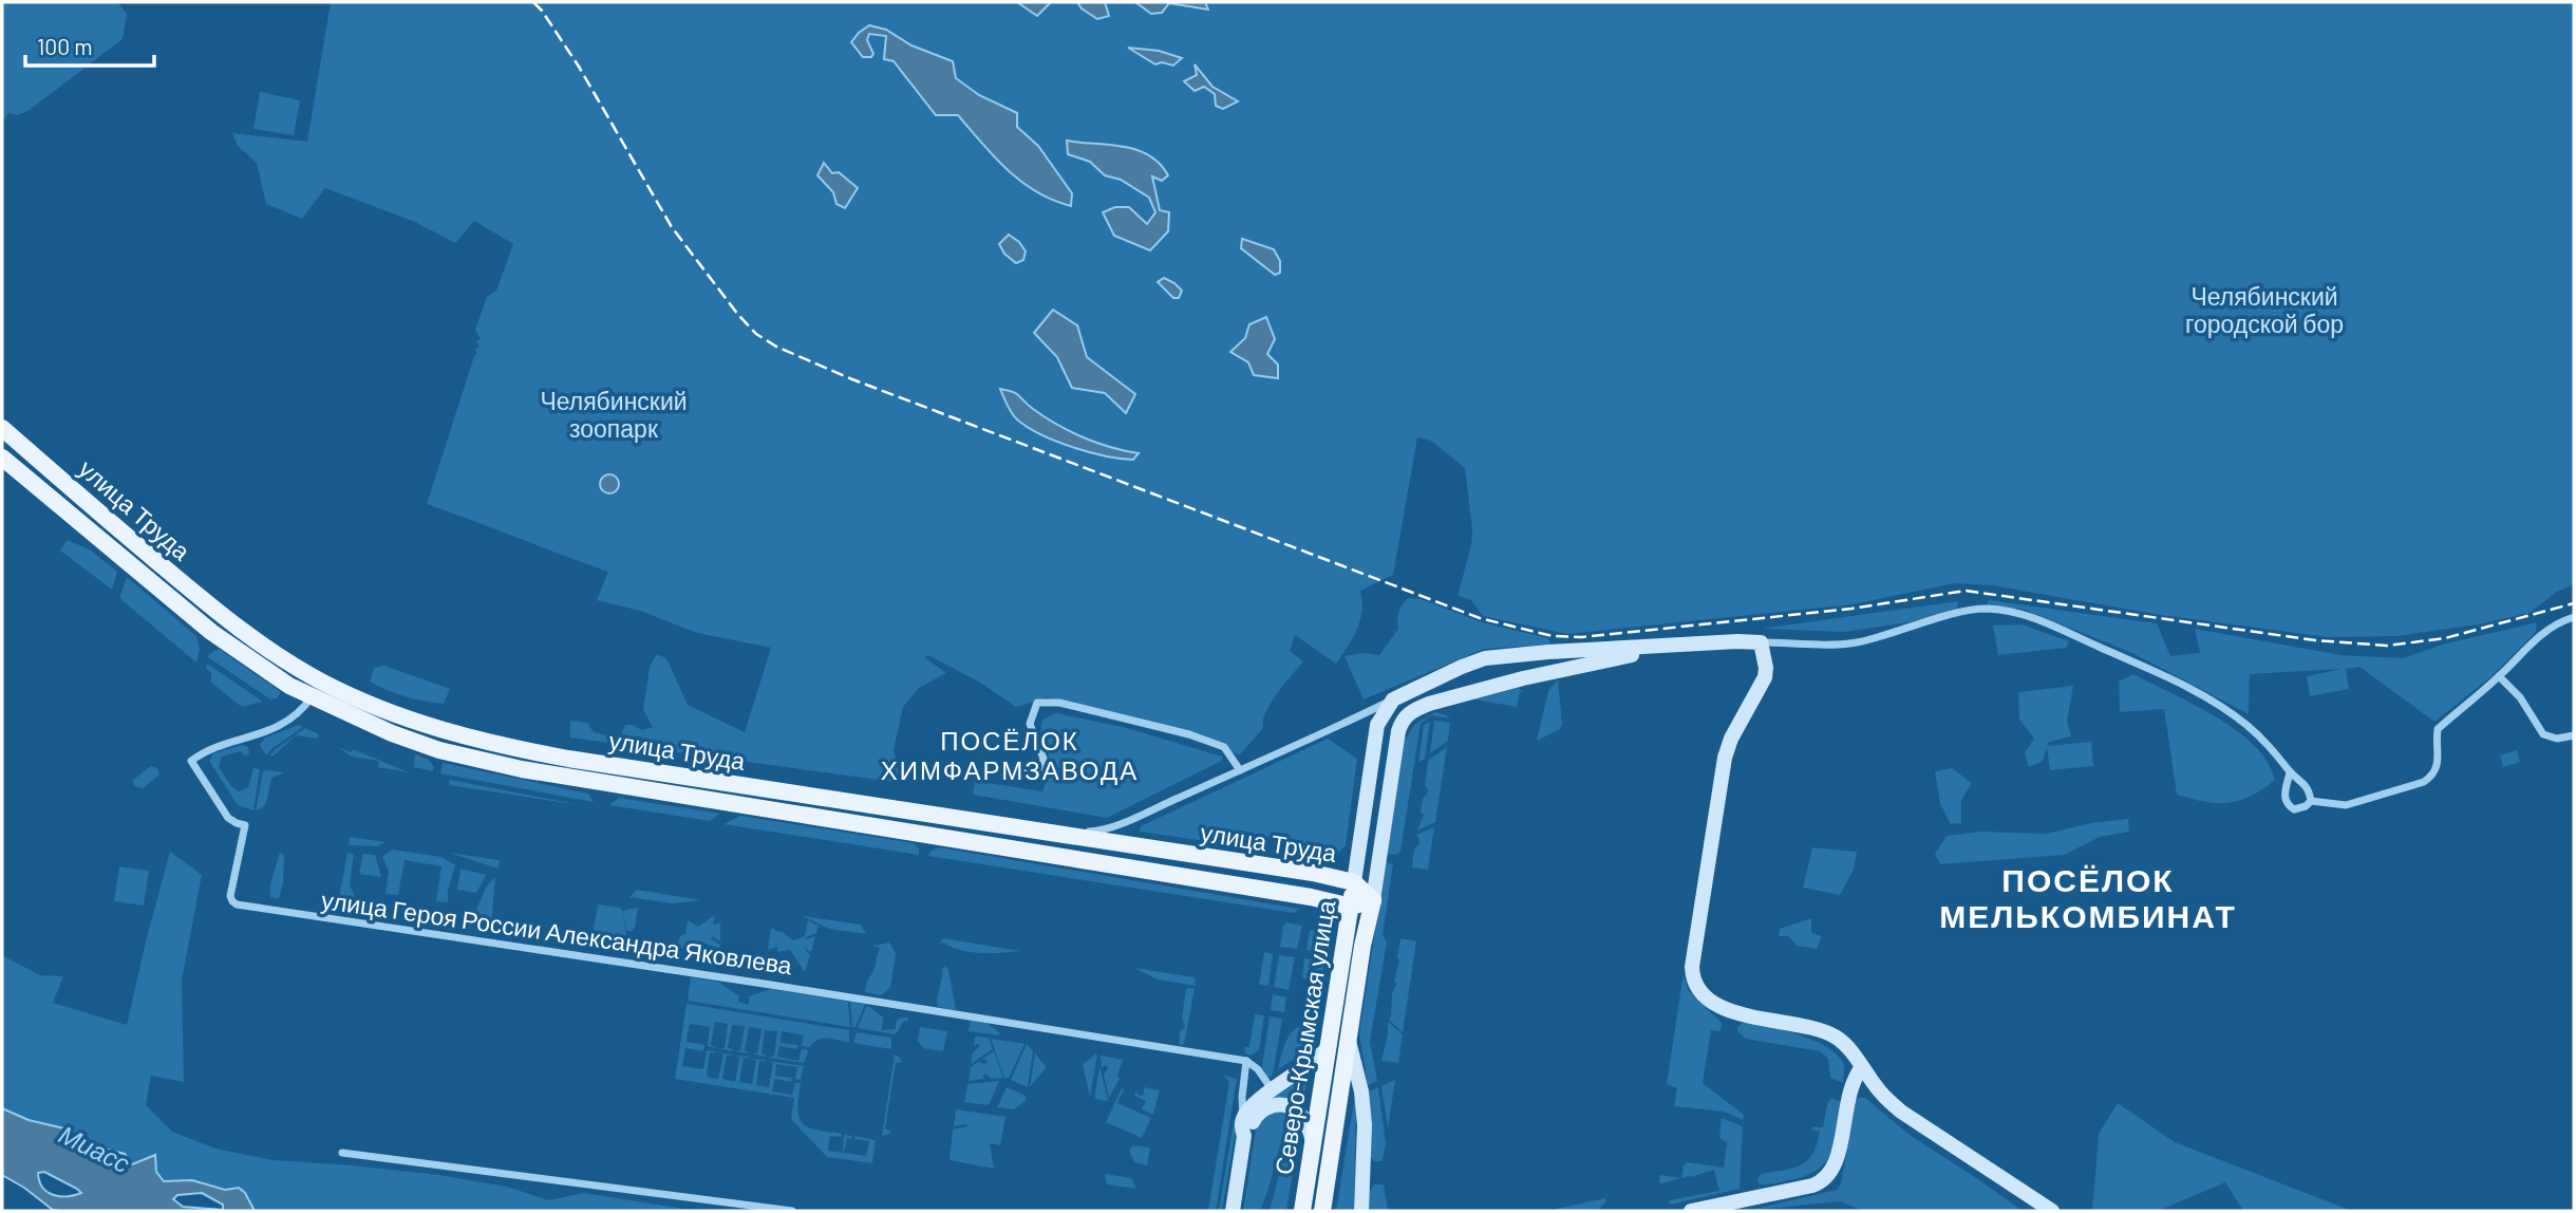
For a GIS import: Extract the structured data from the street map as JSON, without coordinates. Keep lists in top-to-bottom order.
{
  "streets": {
    "main road": ["улица Труда", "Северо-Крымская улица"],
    "street": ["улица Героя России Александра Яковлева"]
  },
  "crossings": [
    ["улица Труда", "улица Героя России Александра Яковлева"],
    ["улица Труда", "Северо-Крымская улица"]
  ],
  "districts": ["ПОСЁЛОК ХИМФАРМЗАВОДА", "ПОСЁЛОК МЕЛЬКОМБИНАТ"],
  "water": ["Миасс"],
  "parks": ["Челябинский городской бор", "Челябинский зоопарк"],
  "scale_bar": "100 m"
}
